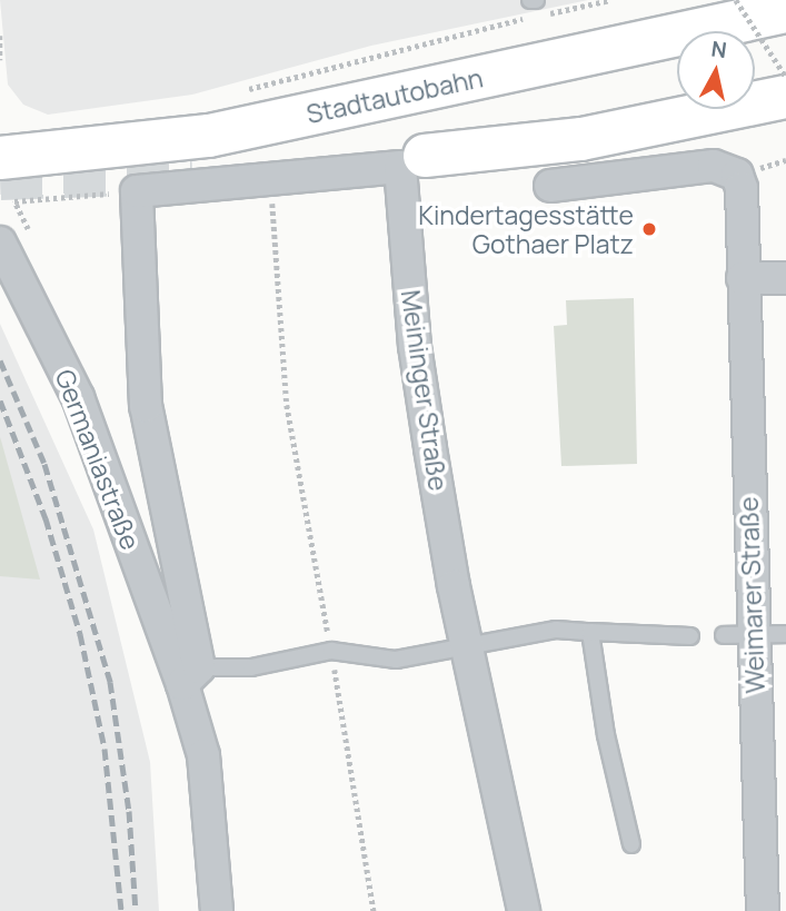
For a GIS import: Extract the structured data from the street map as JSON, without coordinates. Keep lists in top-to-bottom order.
{
  "streets": {
    "highway": ["Stadtautobahn"],
    "street": ["Meininger Straße", "Germaniastraße", "Weimarer Straße"]
  },
  "crossings": [
    ["Meininger Straße", "Germaniastraße"]
  ],
  "places": ["Kindertagesstätte Gothaer Platz"],
  "north": "top"
}
